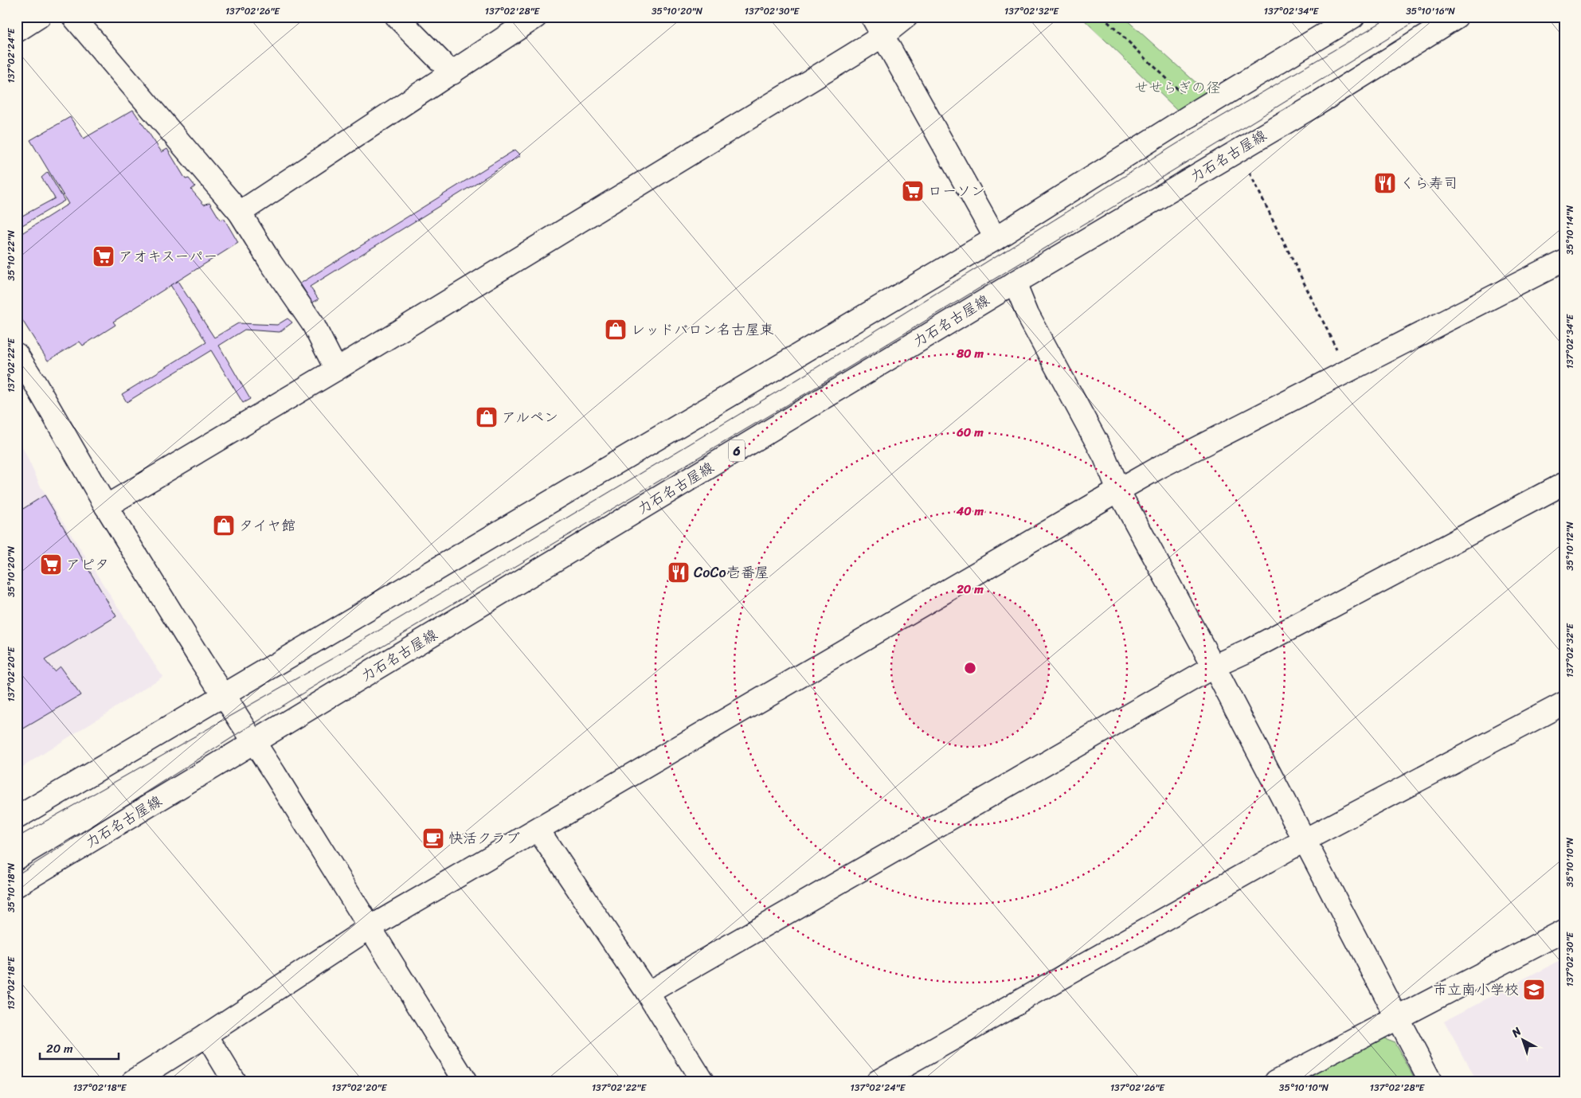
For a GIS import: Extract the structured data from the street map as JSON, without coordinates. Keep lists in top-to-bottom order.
{
  "streets": {
    "street": ["力石名古屋線", "6"]
  },
  "parks": ["せせらぎの径"],
  "places": {
    "restaurant": ["くら寿司", "CoCo壱番屋"],
    "supermarket": ["ローソン", "アオキスーパー", "アピタ"],
    "shop": ["レッドバロン名古屋東", "アルペン", "タイヤ館"],
    "cafe": ["快活クラブ"],
    "school or university": ["市立南小学校"]
  },
  "scale_bar": "20 m",
  "north": "top left",
  "coordinates": [
    "137°02'26\"E",
    "137°02'28\"E",
    "35°10'20\"N",
    "137°02'30\"E",
    "137°02'32\"E",
    "137°02'34\"E",
    "35°10'16\"N",
    "137°02'24\"E",
    "35°10'14\"N",
    "35°10'22\"N",
    "137°02'22\"E",
    "35°10'12\"N",
    "137°02'20\"E",
    "35°10'10\"N",
    "35°10'18\"N",
    "137°02'18\"E"
  ],
  "rings": [
    "80 m",
    "60 m",
    "40 m",
    "20 m"
  ]
}
